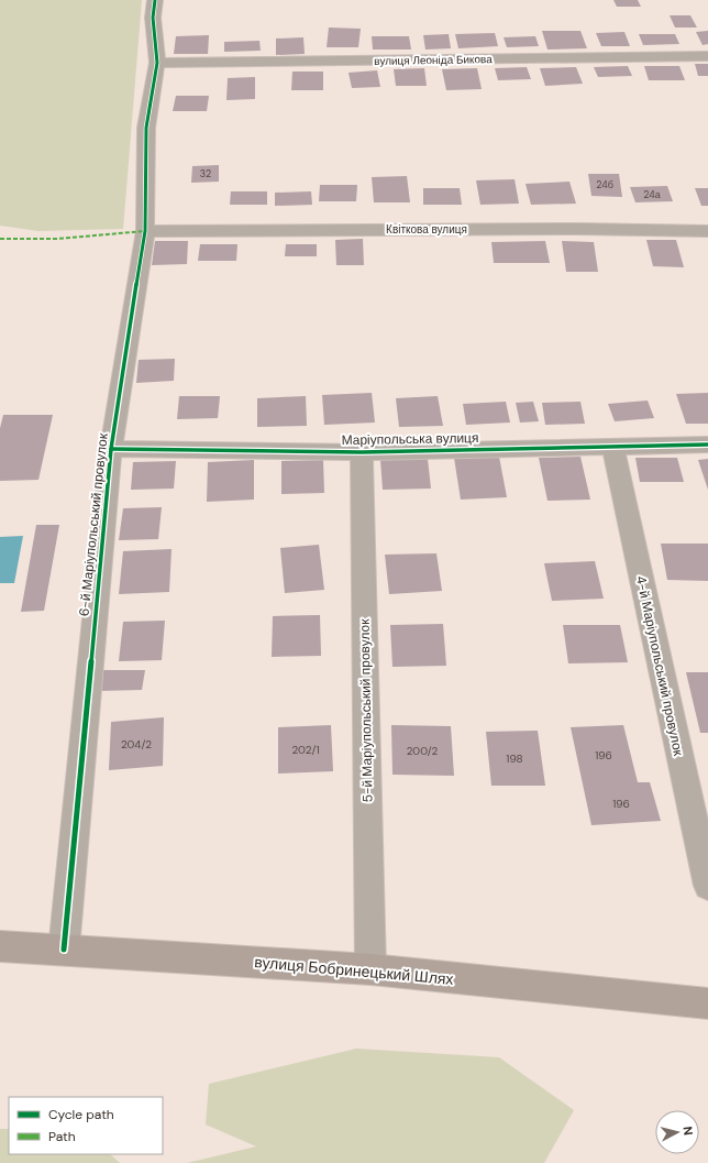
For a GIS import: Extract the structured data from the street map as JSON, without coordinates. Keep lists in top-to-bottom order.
{
  "streets": {
    "main road": ["вулиця Бобринецький Шлях"],
    "street": [
      "вулиця Леоніда Бикова",
      "Квіткова вулиця",
      "Маріупольська вулиця",
      "6-й Маріупольський провулок",
      "4-й Маріупольський провулок",
      "5-й Маріупольський провулок"
    ]
  },
  "crossings": [
    ["вулиця Леоніда Бикова", "6-й Маріупольський провулок"],
    ["Квіткова вулиця", "6-й Маріупольський провулок"],
    ["Маріупольська вулиця", "6-й Маріупольський провулок"],
    ["Маріупольська вулиця", "4-й Маріупольський провулок"],
    ["Маріупольська вулиця", "5-й Маріупольський провулок"],
    ["6-й Маріупольський провулок", "вулиця Бобринецький Шлях"],
    ["5-й Маріупольський провулок", "вулиця Бобринецький Шлях"]
  ],
  "house_numbers": [
    "32",
    "24б",
    "24а",
    "204/2",
    "202/1",
    "200/2",
    "196",
    "198",
    "196"
  ],
  "legend": ["Cycle path", "Path"],
  "north": "right"
}
